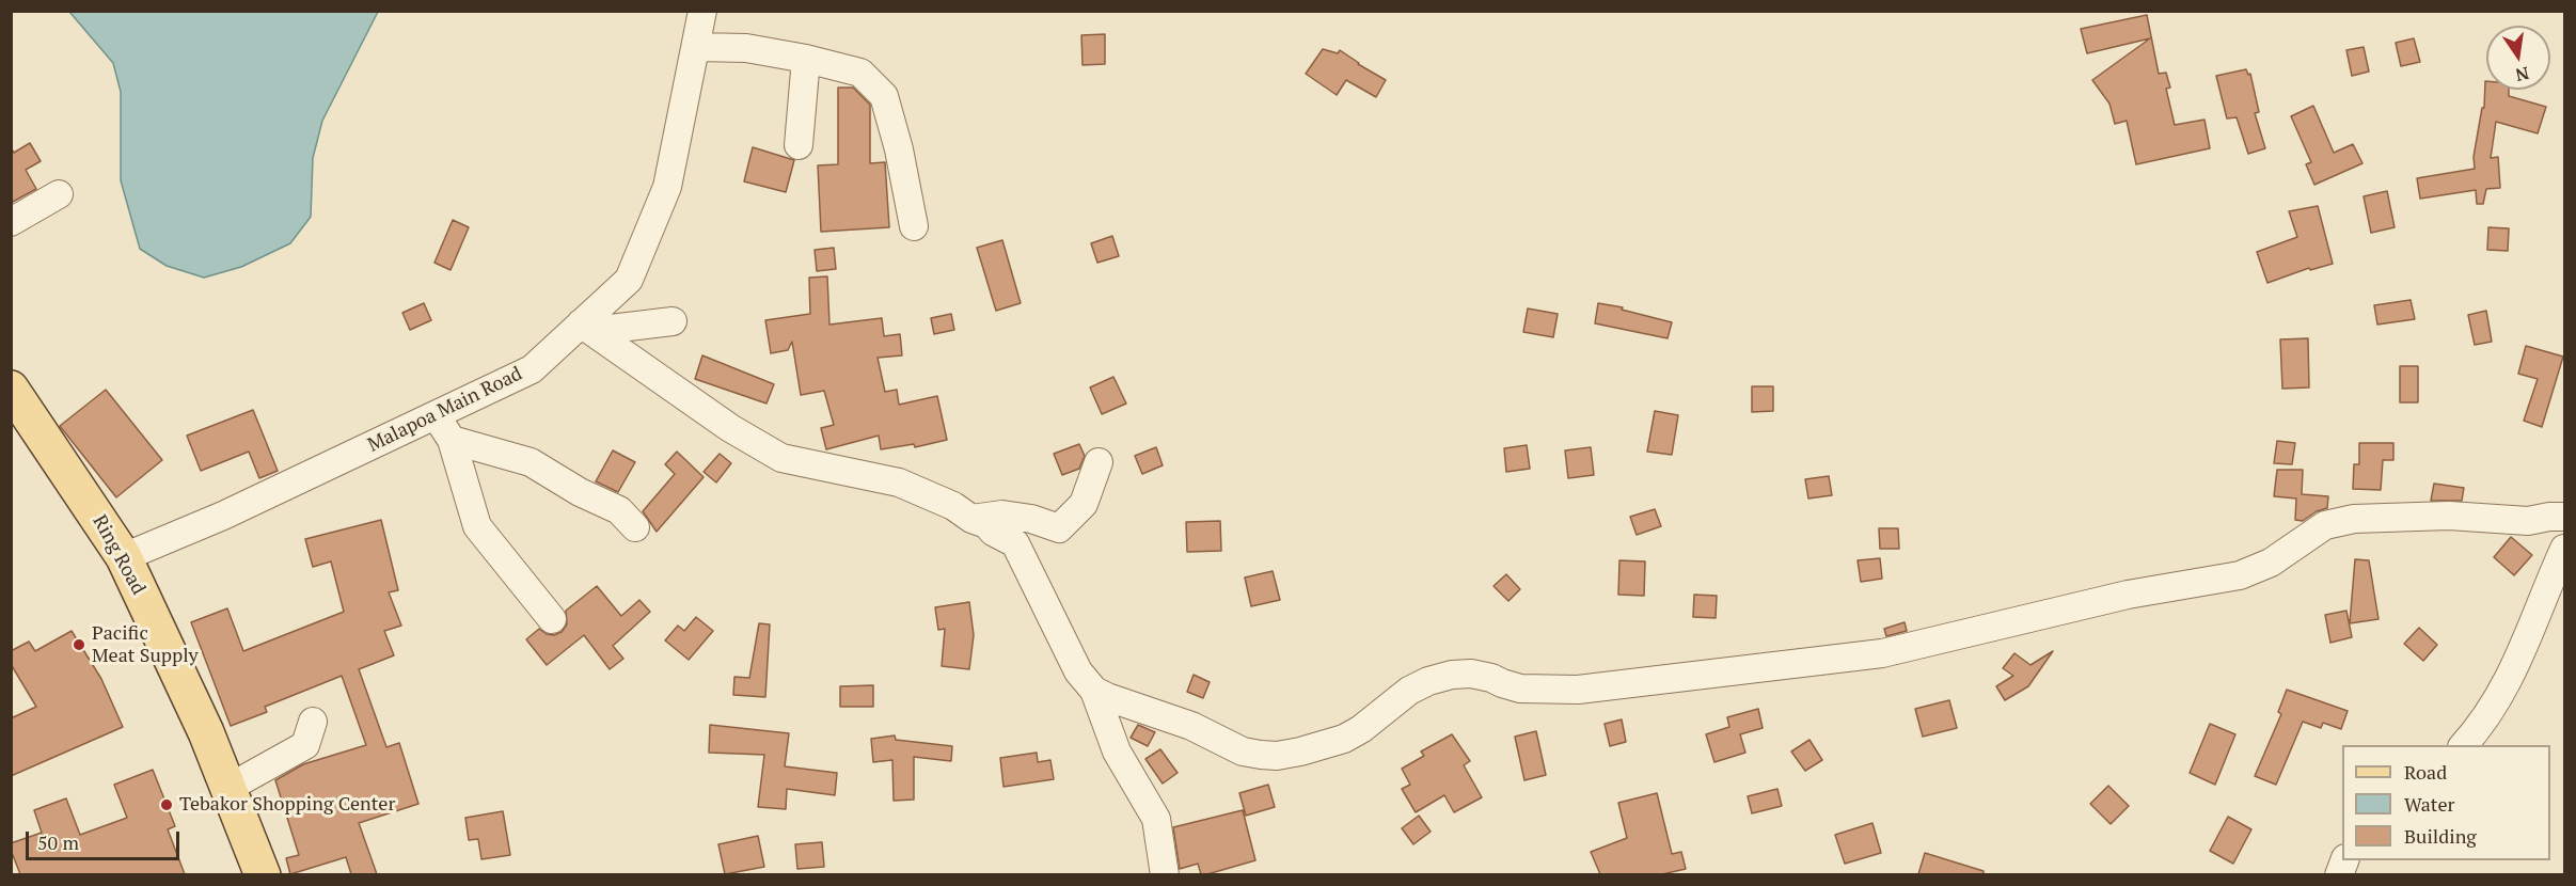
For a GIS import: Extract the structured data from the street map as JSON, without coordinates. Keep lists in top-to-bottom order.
{
  "streets": {
    "main road": ["Ring Road"],
    "street": ["Malapoa Main Road"]
  },
  "crossings": [
    ["Malapoa Main Road", "Ring Road"]
  ],
  "places": ["Pacific Meat Supply", "Tebakor Shopping Center"],
  "legend": ["Road", "Water", "Building"],
  "scale_bar": "50 m",
  "north": "bottom"
}
